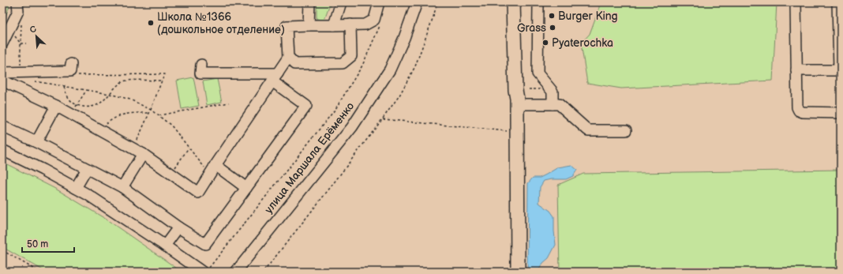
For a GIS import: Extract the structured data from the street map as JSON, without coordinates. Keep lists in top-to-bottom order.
{
  "streets": {
    "street": ["улица Маршала Ерёменко"]
  },
  "places": [
    "Burger King",
    "Школа №1366 (дошкольное отделение)",
    "Grass",
    "Pyaterochka"
  ],
  "scale_bar": "50 m",
  "north": "top left"
}
